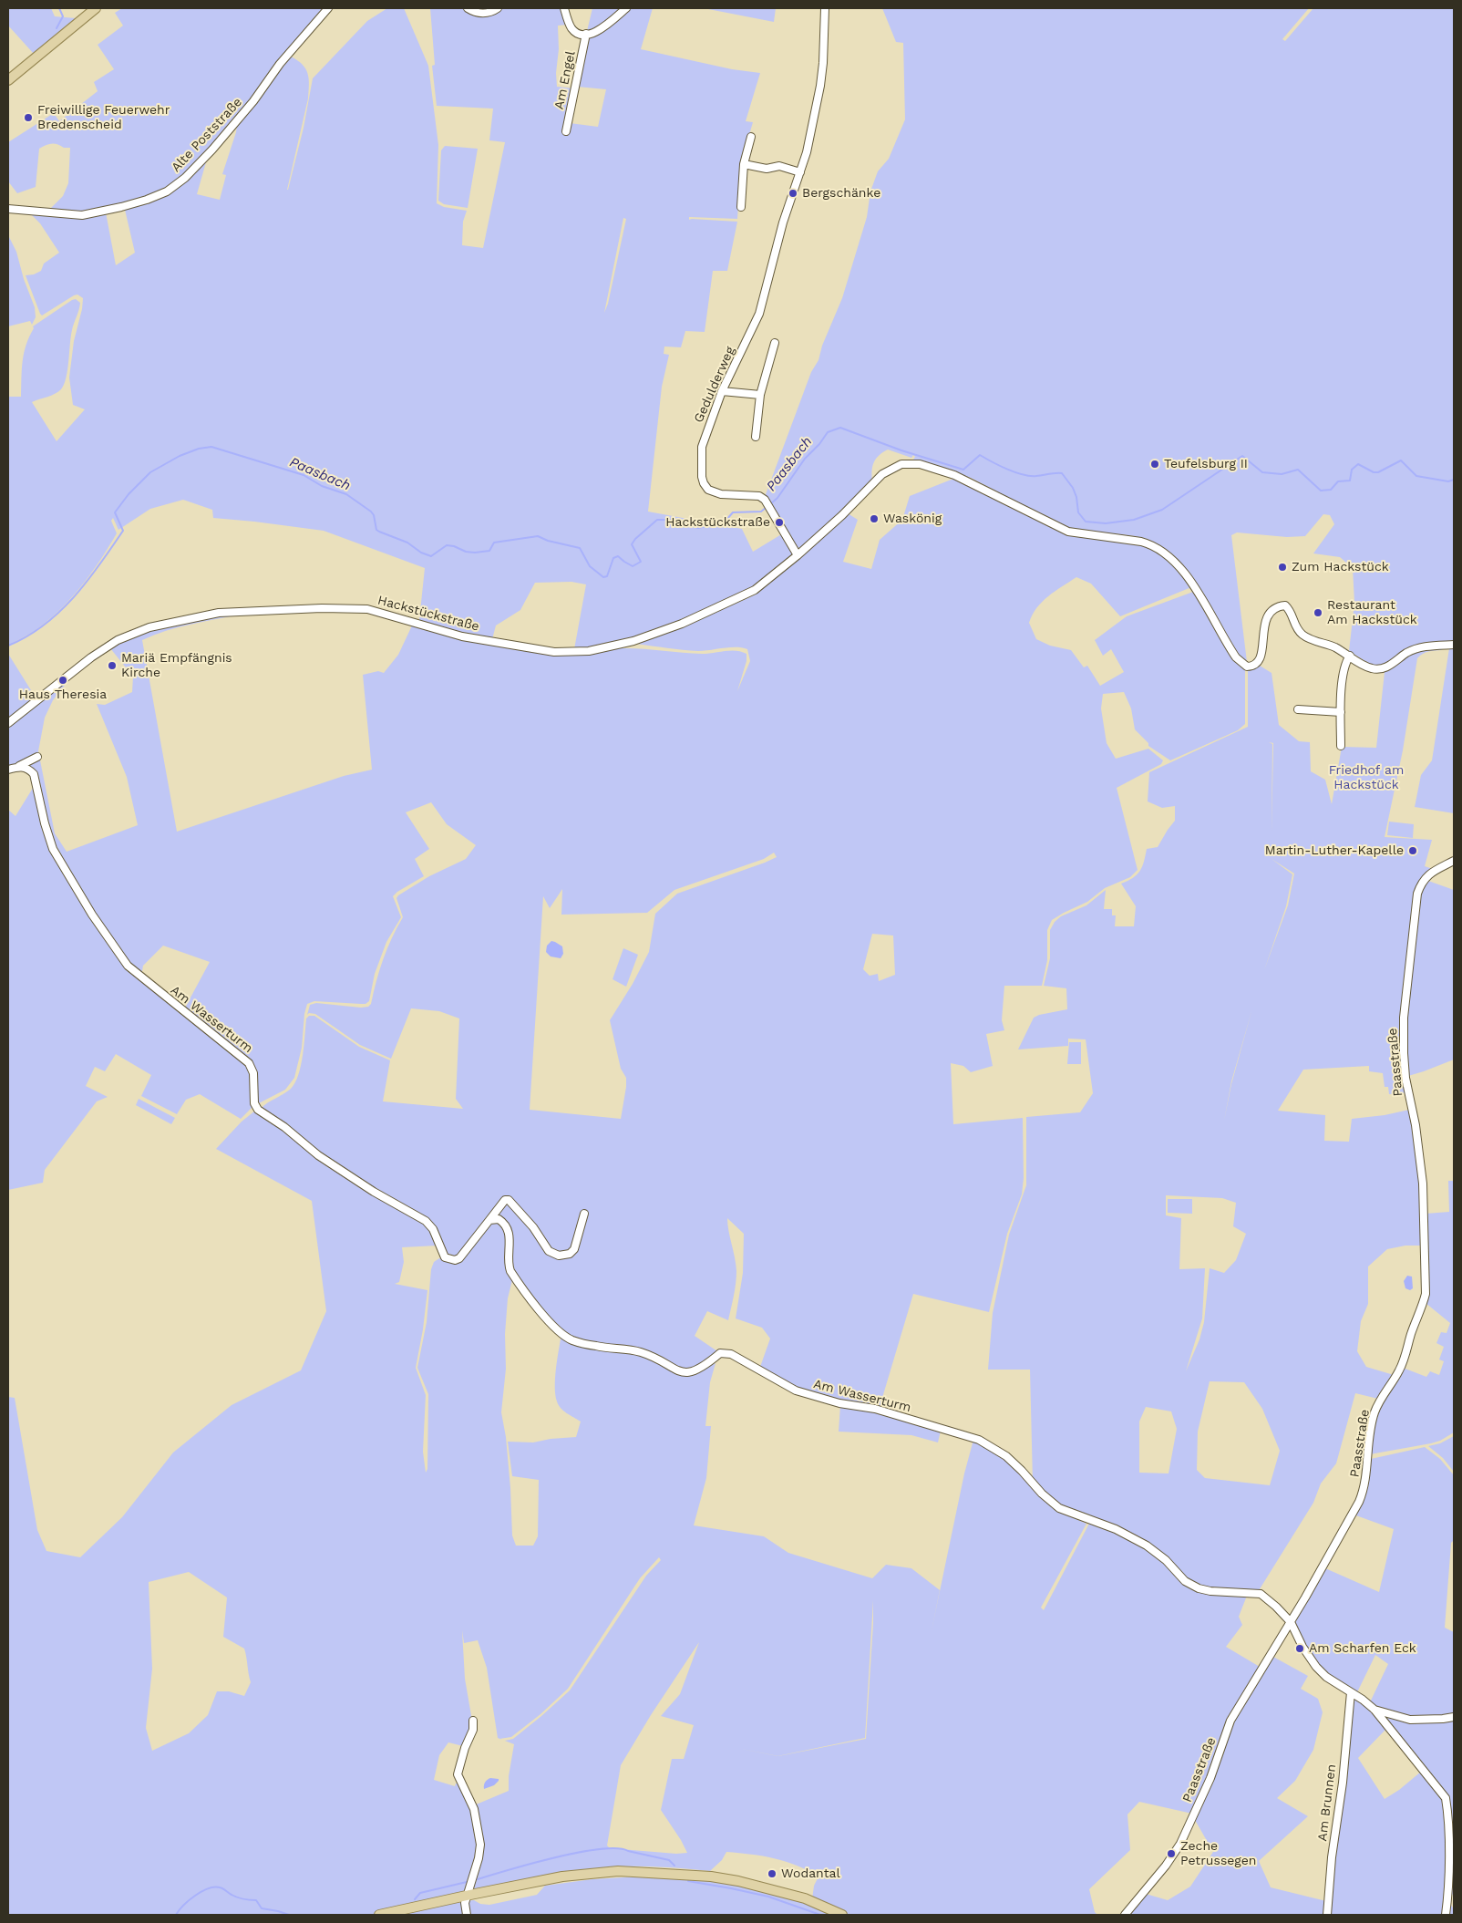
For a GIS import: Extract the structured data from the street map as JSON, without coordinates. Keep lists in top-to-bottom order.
{
  "streets": {
    "street": [
      "Am Engel",
      "Alte Poststraße",
      "Gedulderweg",
      "Hackstückstraße",
      "Am Wasserturm",
      "Paasstraße",
      "Am Brunnen"
    ]
  },
  "crossings": [
    ["Gedulderweg", "Hackstückstraße"],
    ["Am Wasserturm", "Paasstraße"]
  ],
  "water": ["Paasbach"],
  "parks": ["Friedhof am Hackstück"],
  "places": [
    "Freiwillige Feuerwehr Bredenscheid",
    "Bergschänke",
    "Teufelsburg II",
    "Waskönig",
    "Hackstückstraße",
    "Zum Hackstück",
    "Restaurant Am Hackstück",
    "Mariä Empfängnis Kirche",
    "Haus Theresia",
    "Martin-Luther-Kapelle",
    "Am Scharfen Eck",
    "Zeche Petrussegen",
    "Wodantal"
  ]
}
